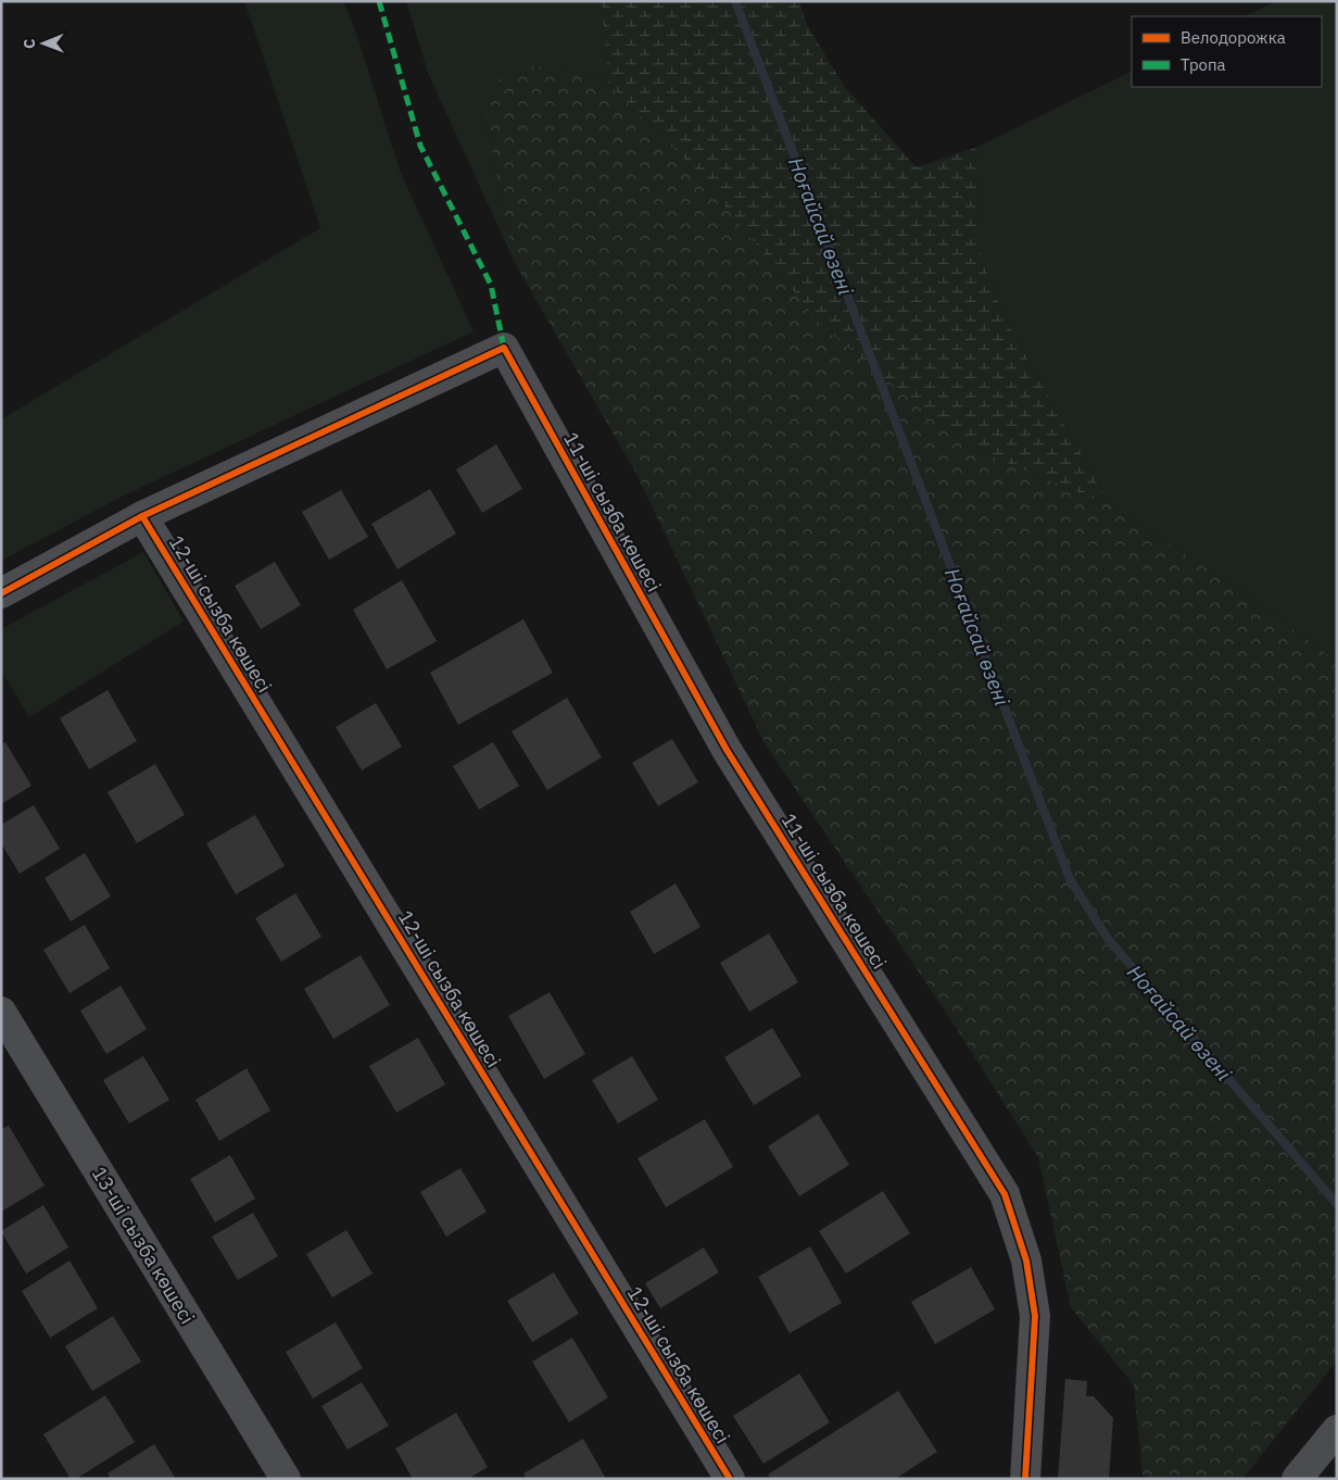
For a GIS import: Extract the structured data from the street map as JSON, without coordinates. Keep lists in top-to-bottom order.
{
  "streets": {
    "street": ["11-ші сызба көшесі", "12-ші сызба көшесі", "13-ші сызба көшесі"]
  },
  "crossings": [
    ["11-ші сызба көшесі", "12-ші сызба көшесі"]
  ],
  "water": ["Ноғайсай өзені"],
  "legend": ["Велодорожка", "Тропа"],
  "north": "left"
}
